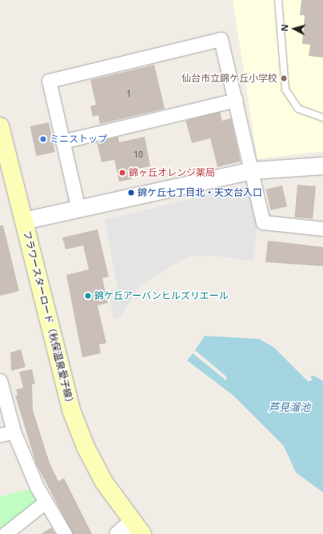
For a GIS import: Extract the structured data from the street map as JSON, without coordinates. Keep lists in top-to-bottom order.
{
  "streets": {
    "main road": ["フラワースターロード（秋保温泉愛子線）"]
  },
  "water": ["芦見溜池"],
  "places": [
    "仙台市立錦ケ丘小学校",
    "ミニストップ",
    "錦ヶ丘オレンジ薬局",
    "錦ケ丘七丁目北・天文台入口",
    "錦ケ丘アーバンヒルズリエール"
  ],
  "house_numbers": ["1", "10"],
  "north": "left"
}
